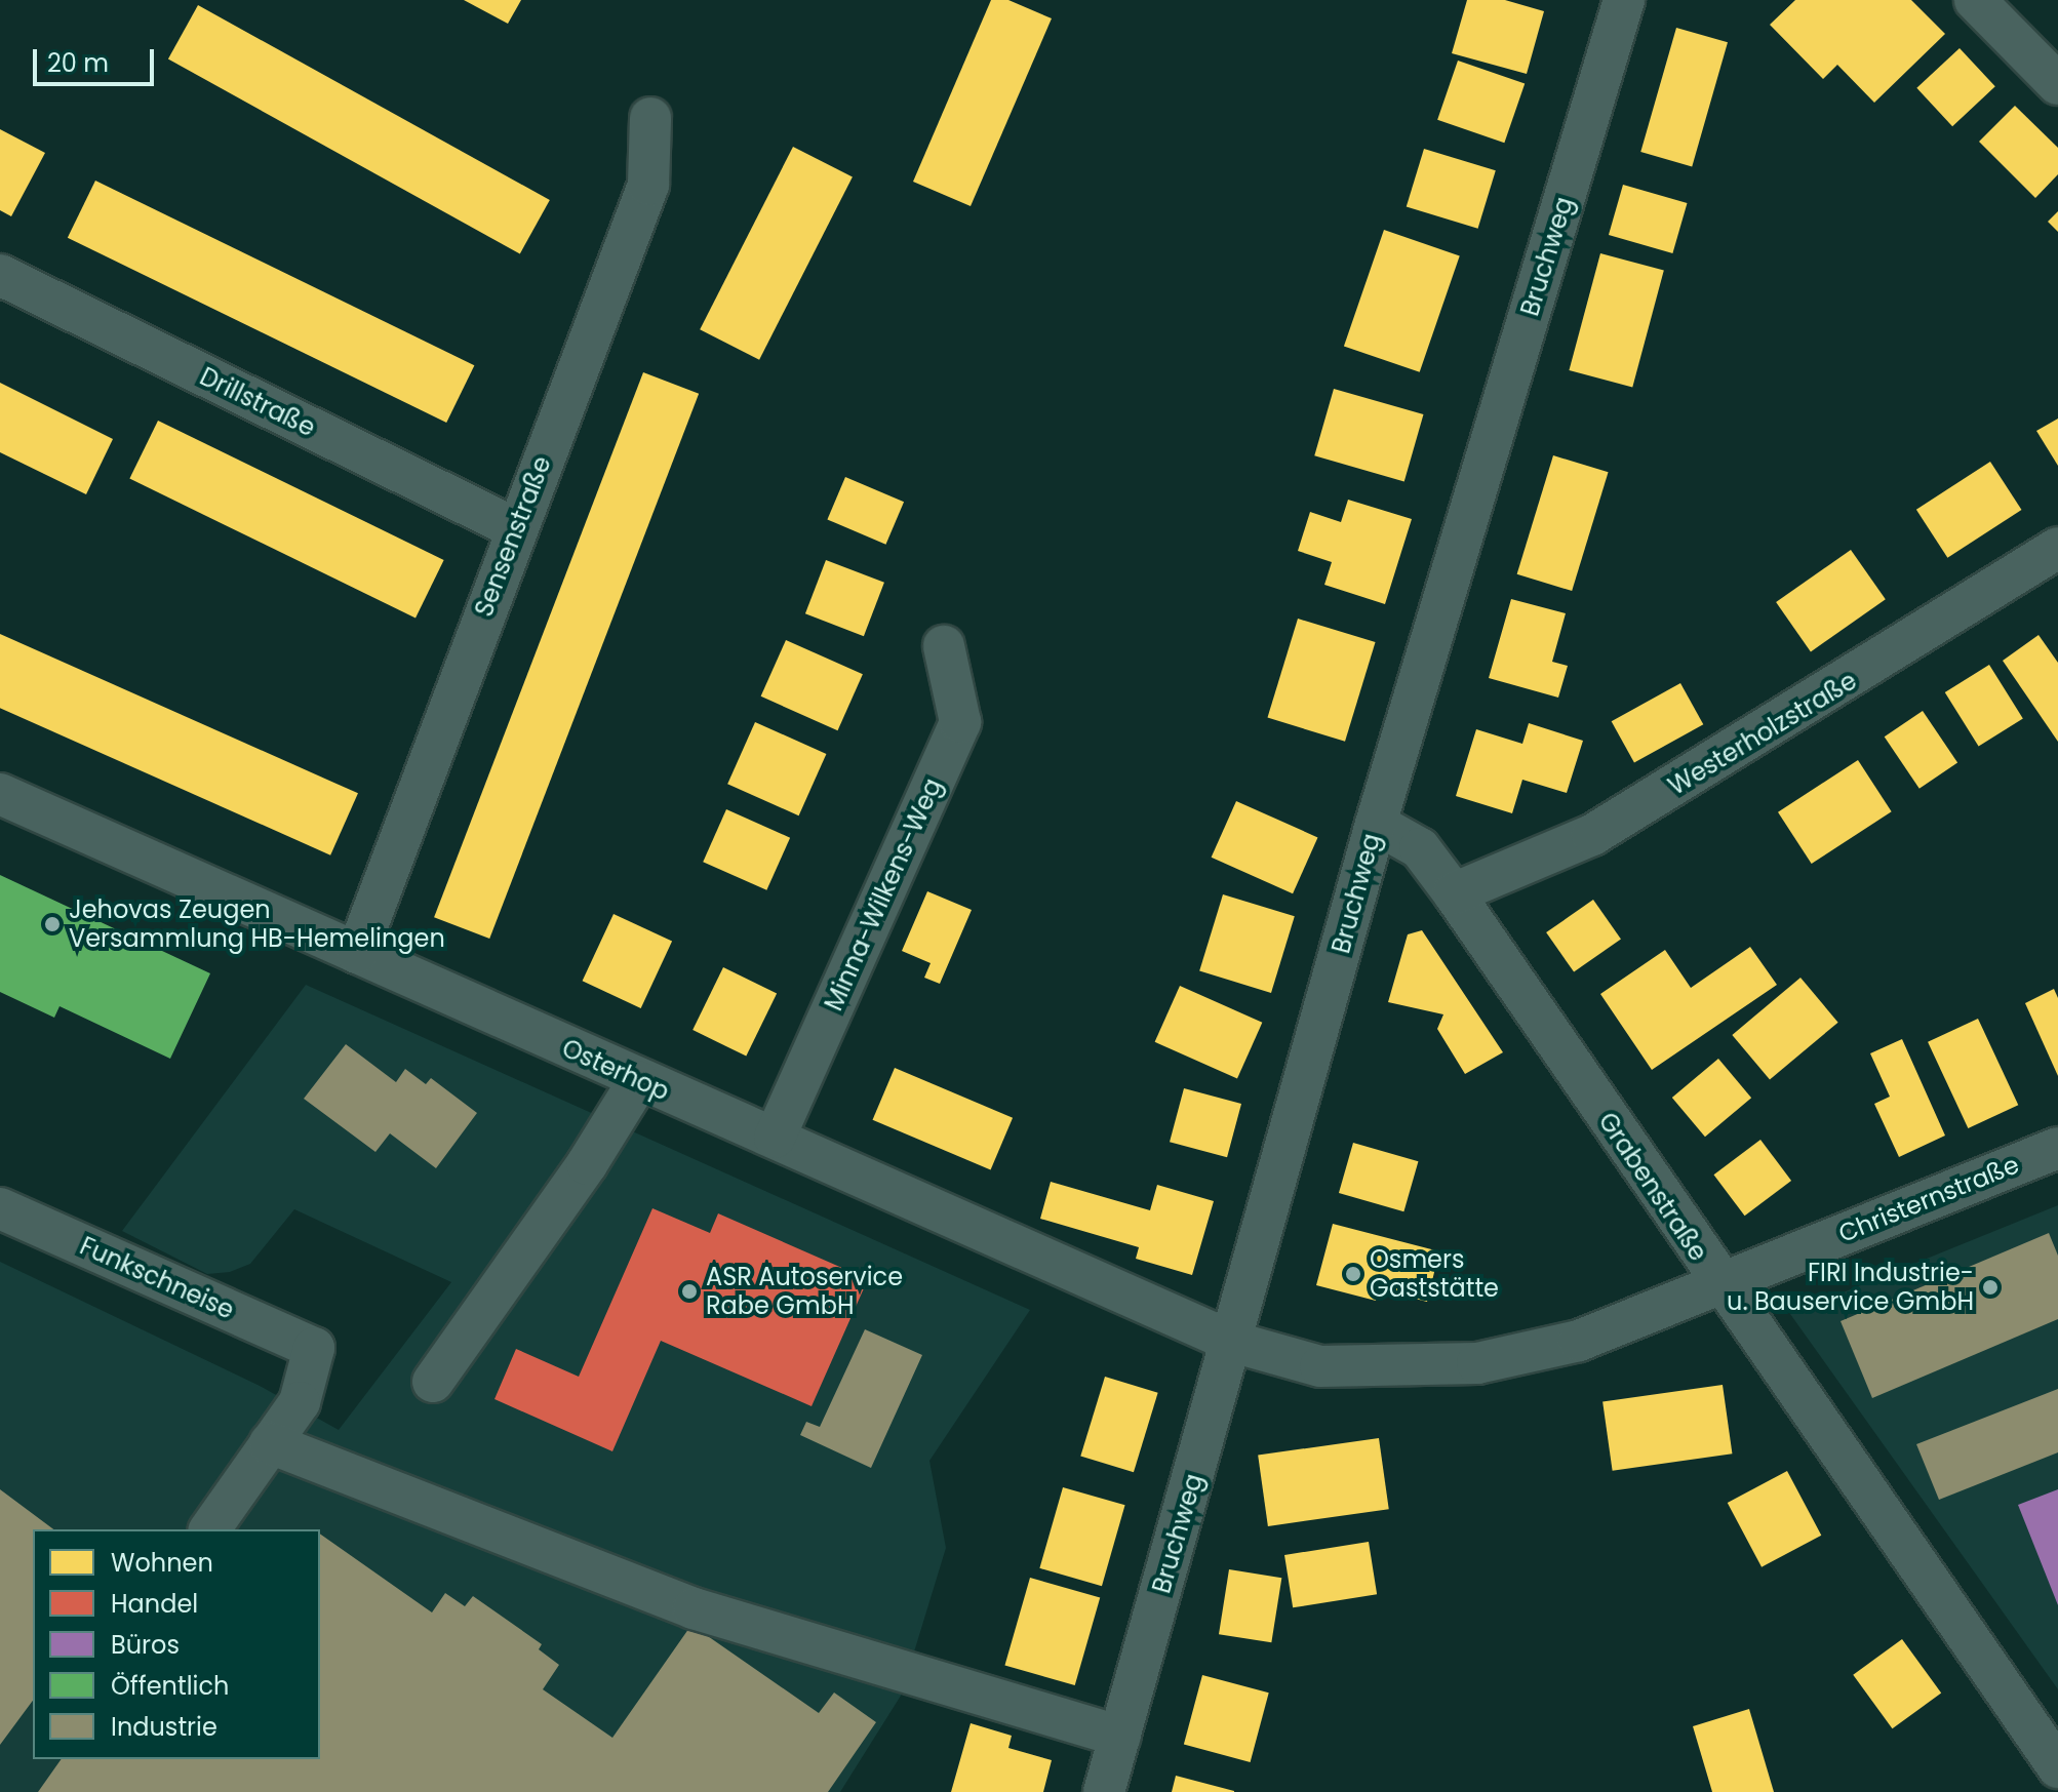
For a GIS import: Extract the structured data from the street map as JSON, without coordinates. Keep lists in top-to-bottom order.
{
  "streets": {
    "street": [
      "Bruchweg",
      "Drillstraße",
      "Sensenstraße",
      "Westerholzstraße",
      "Minna-Wilkens-Weg",
      "Osterhop",
      "Grabenstraße",
      "Christernstraße",
      "Funkschneise"
    ]
  },
  "crossings": [
    ["Bruchweg", "Osterhop"],
    ["Bruchweg", "Grabenstraße"],
    ["Bruchweg", "Christernstraße"],
    ["Drillstraße", "Sensenstraße"],
    ["Sensenstraße", "Osterhop"],
    ["Westerholzstraße", "Grabenstraße"],
    ["Minna-Wilkens-Weg", "Osterhop"],
    ["Osterhop", "Christernstraße"],
    ["Grabenstraße", "Christernstraße"]
  ],
  "places": [
    "Jehovas Zeugen Versammlung HB-Hemelingen",
    "Osmers Gaststätte",
    "FIRI Industrie- u. Bauservice GmbH",
    "ASR Autoservice Rabe GmbH"
  ],
  "legend": [
    "Wohnen",
    "Handel",
    "Büros",
    "Öffentlich",
    "Industrie"
  ],
  "scale_bar": "20 m"
}
